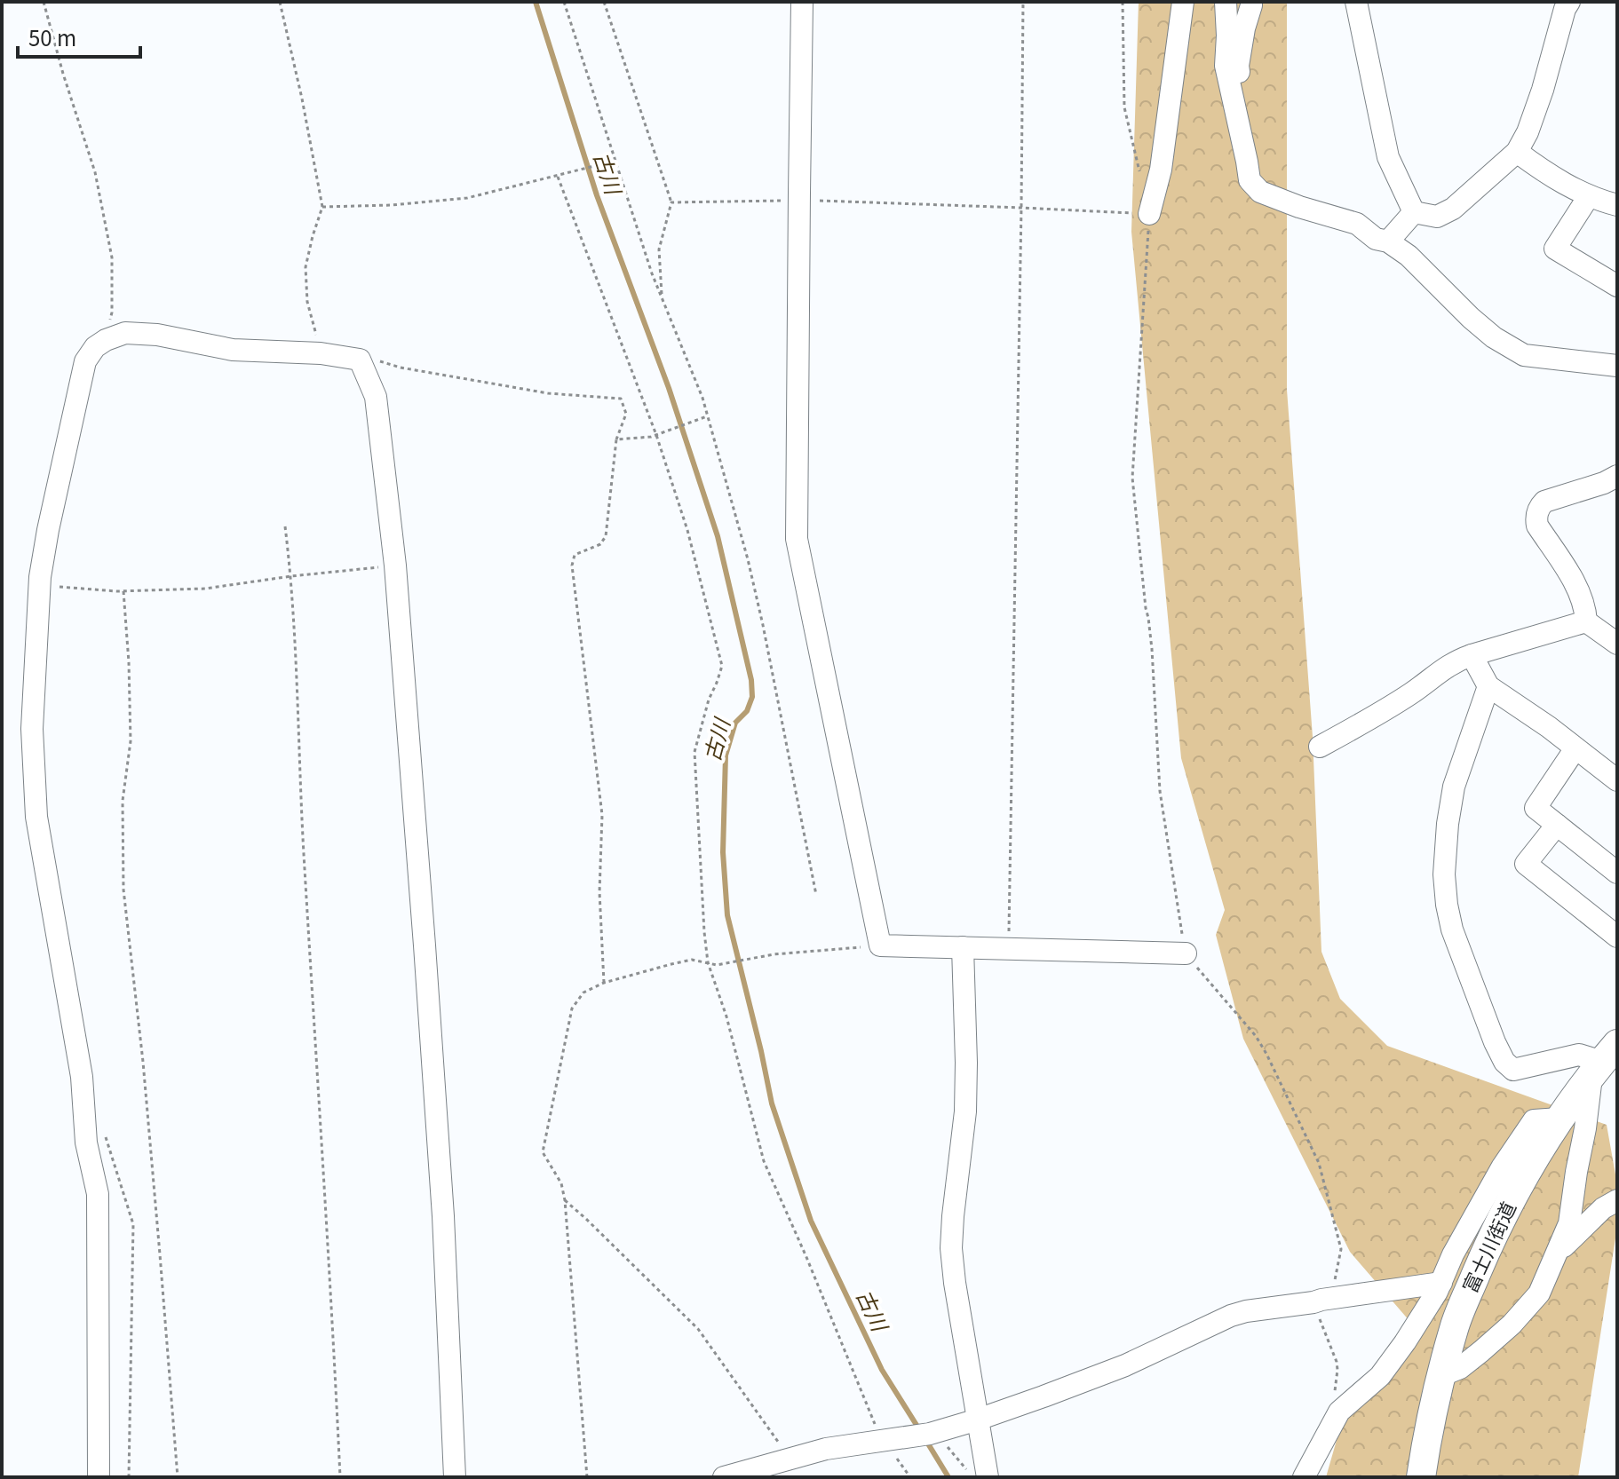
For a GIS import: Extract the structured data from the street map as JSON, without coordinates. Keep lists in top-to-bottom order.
{
  "streets": {
    "main road": ["富士川街道"]
  },
  "water": ["古川"],
  "scale_bar": "50 m"
}
